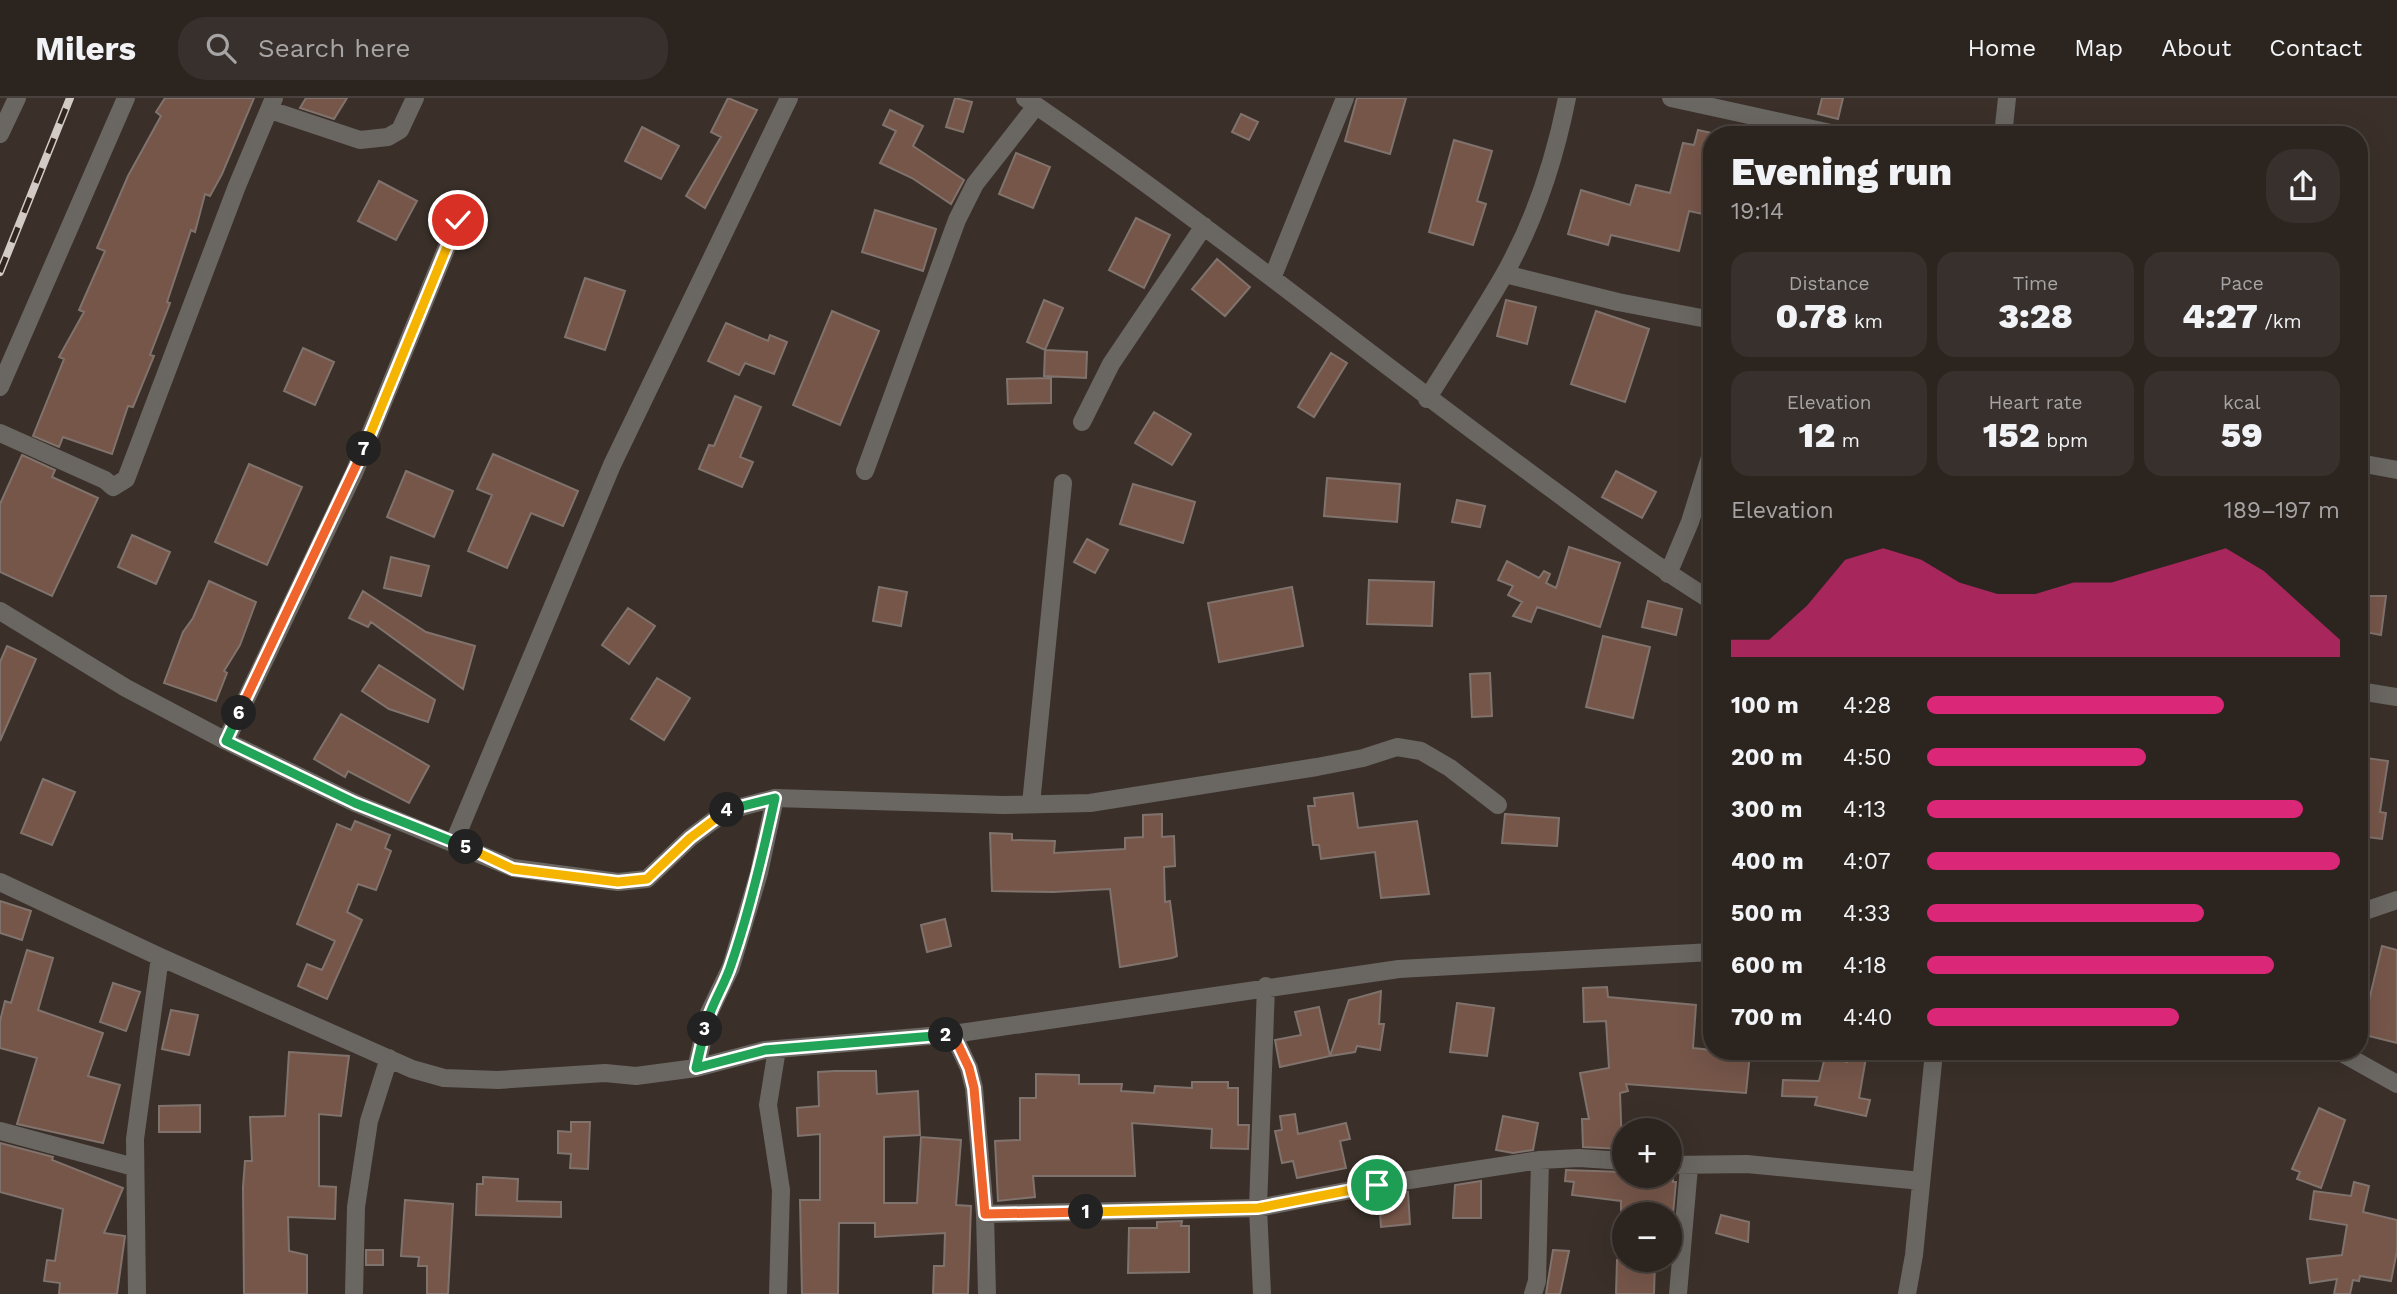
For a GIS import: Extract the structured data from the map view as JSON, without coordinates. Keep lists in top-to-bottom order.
{
  "page": {
    "header": "Milers",
    "search": "Search here",
    "nav": [
      "Home",
      "Map",
      "About",
      "Contact"
    ],
    "heading": ["Evening run", "19:14"],
    "stats": [
      ["Distance", "0.78 km"],
      ["Time", "3:28"],
      ["Pace", "4:27 /km"],
      ["Elevation", "12 m"],
      ["Heart rate", "152 bpm"],
      ["kcal", "59"]
    ],
    "pins": [
      "7",
      "6",
      "4",
      "5",
      "3",
      "2",
      "1"
    ],
    "chart": ["Elevation", "189–197 m"],
    "list": [
      {
        "name": "100 m",
        "note": "4:28"
      },
      {
        "name": "200 m",
        "note": "4:50"
      },
      {
        "name": "300 m",
        "note": "4:13"
      },
      {
        "name": "400 m",
        "note": "4:07"
      },
      {
        "name": "500 m",
        "note": "4:33"
      },
      {
        "name": "600 m",
        "note": "4:18"
      },
      {
        "name": "700 m",
        "note": "4:40"
      }
    ],
    "map_buttons": ["+", "−"]
  }
}
